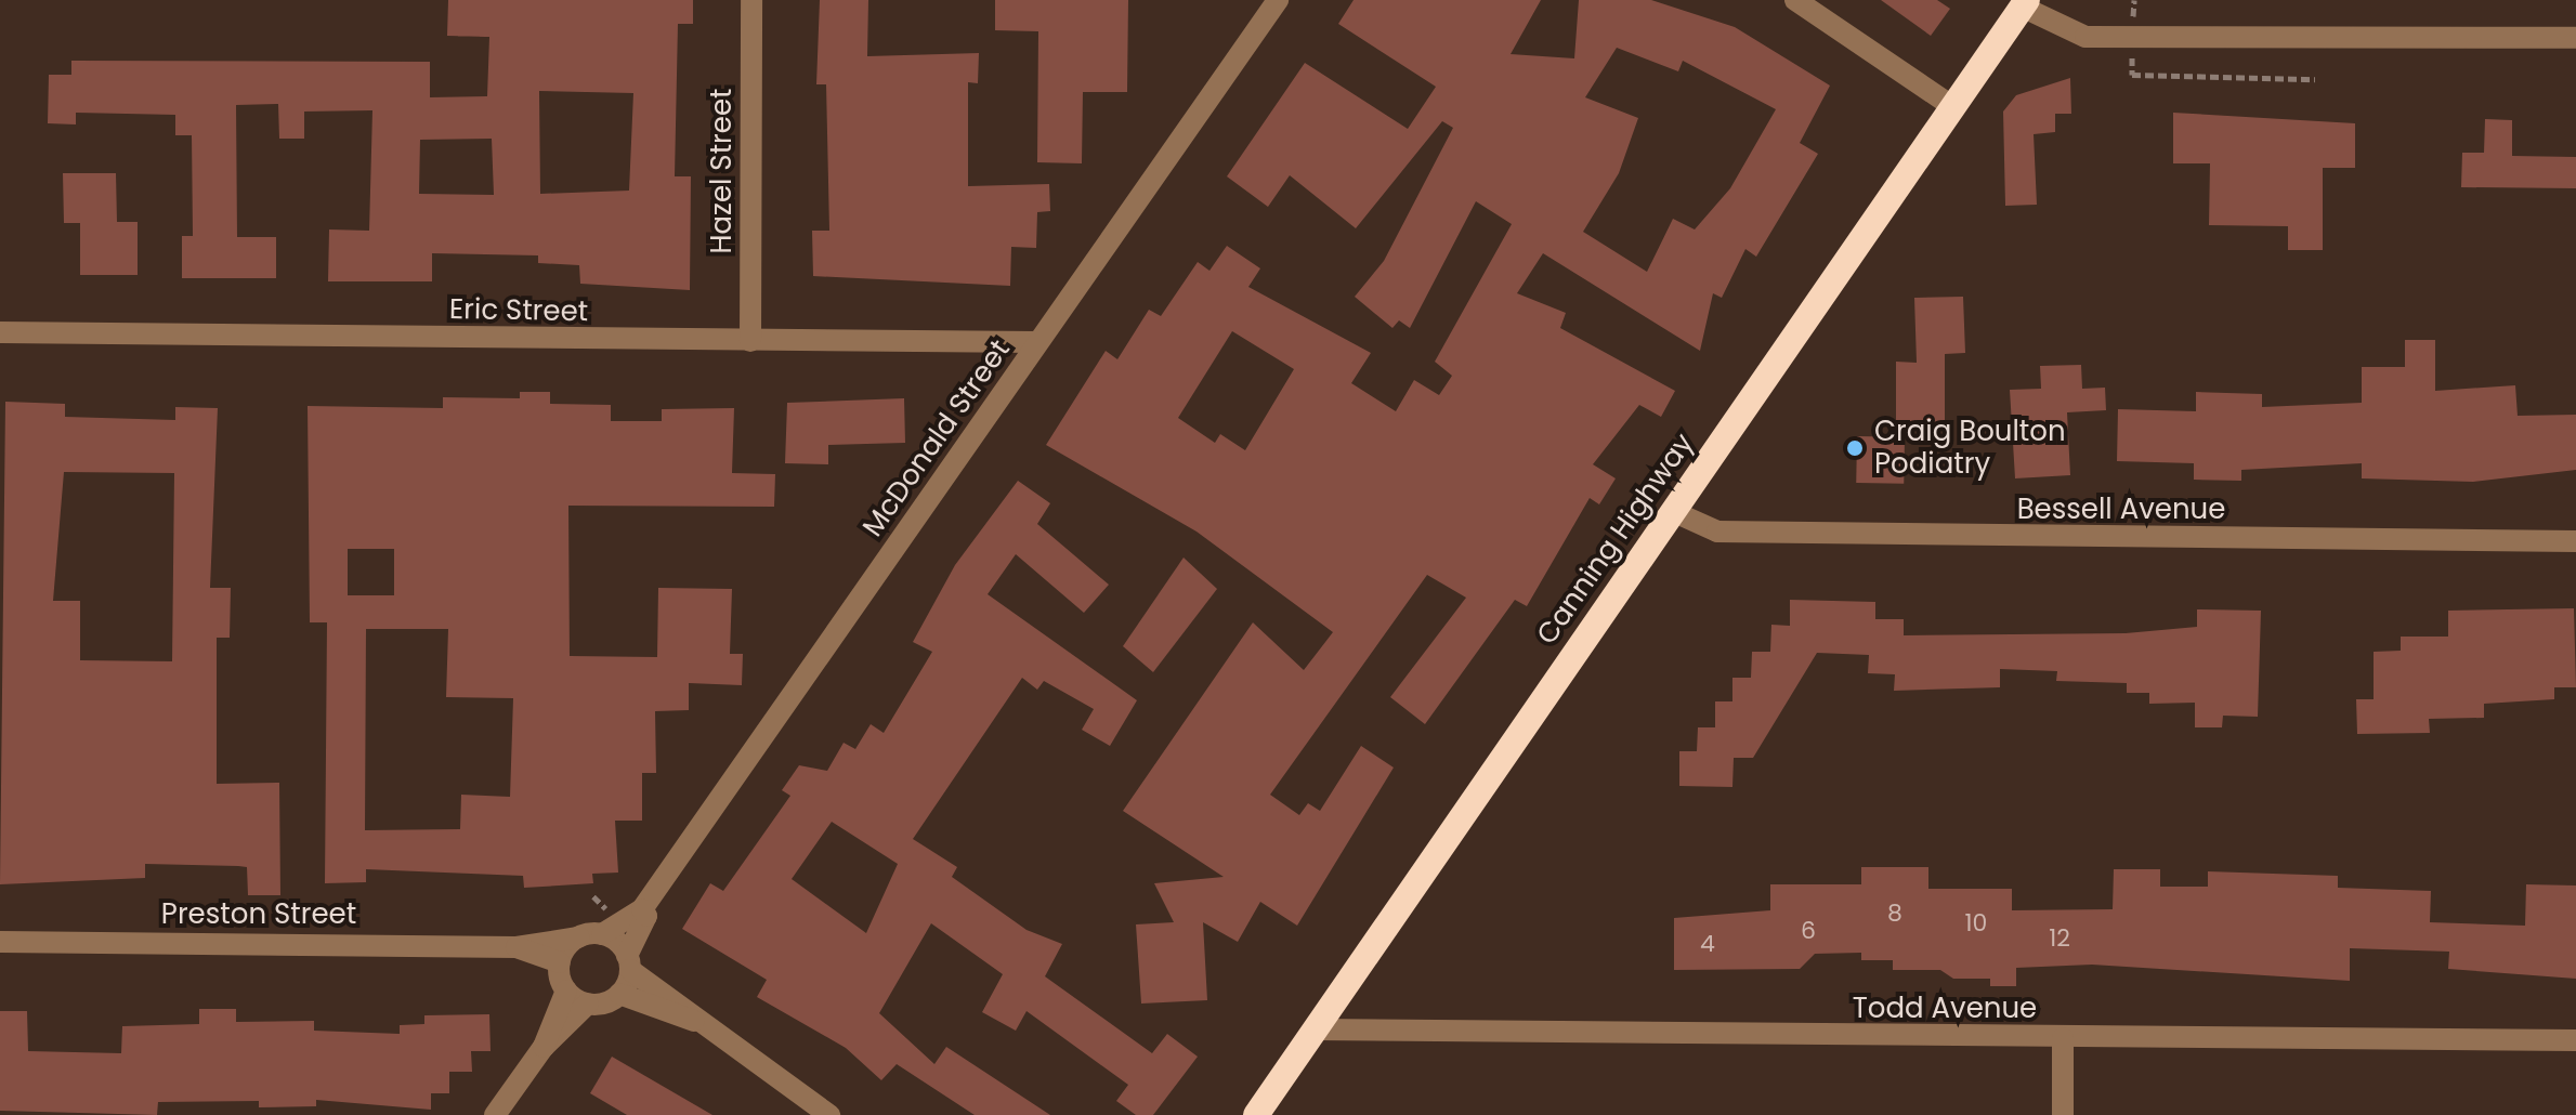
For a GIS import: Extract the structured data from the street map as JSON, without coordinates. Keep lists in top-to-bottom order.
{
  "streets": {
    "highway": ["Canning Highway"],
    "street": [
      "Hazel Street",
      "Eric Street",
      "McDonald Street",
      "Bessell Avenue",
      "Preston Street",
      "Todd Avenue"
    ]
  },
  "crossings": [
    ["Hazel Street", "Eric Street"],
    ["Eric Street", "McDonald Street"],
    ["McDonald Street", "Preston Street"],
    ["Bessell Avenue", "Canning Highway"],
    ["Canning Highway", "Todd Avenue"]
  ],
  "places": ["Craig Boulton Podiatry"],
  "house_numbers": [
    "8",
    "10",
    "6",
    "12",
    "4"
  ]
}
